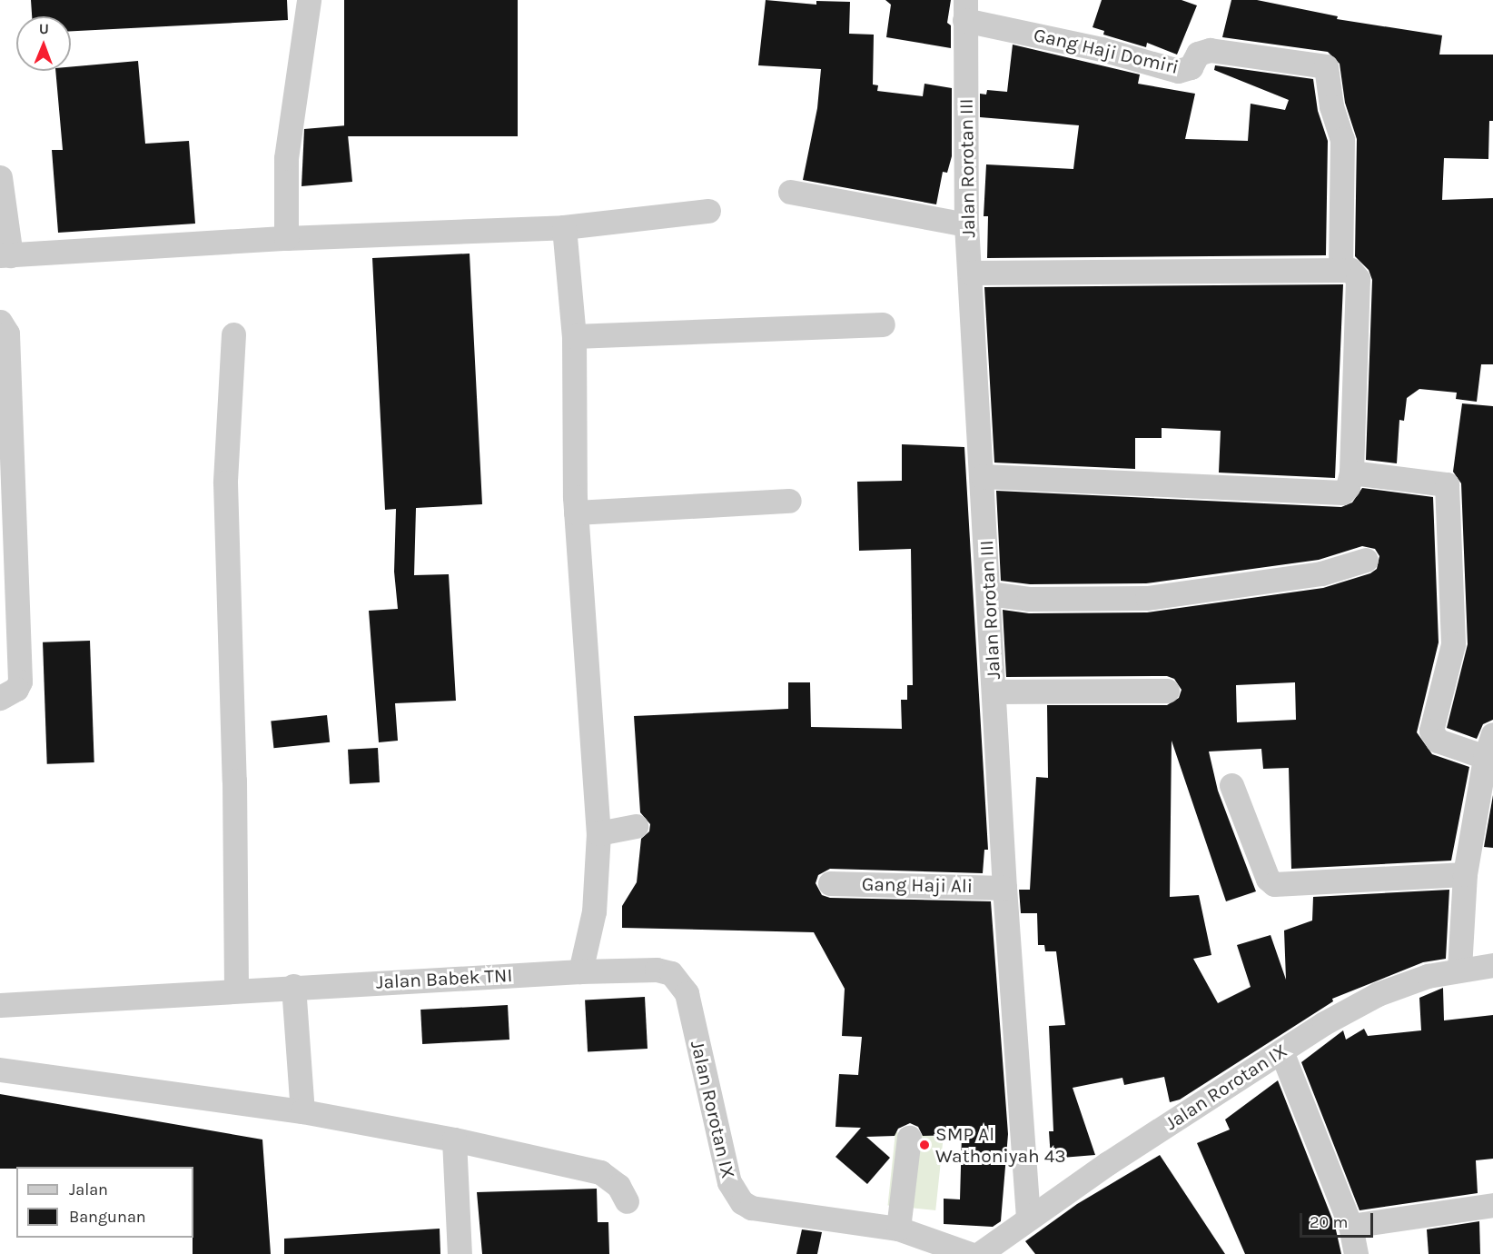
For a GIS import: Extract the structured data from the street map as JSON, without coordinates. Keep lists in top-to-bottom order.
{
  "streets": {
    "street": [
      "Gang Haji Domiri",
      "Jalan Rorotan III",
      "Gang Haji Ali",
      "Jalan Babek TNI",
      "Jalan Rorotan IX"
    ]
  },
  "crossings": [
    ["Gang Haji Domiri", "Jalan Rorotan III"],
    ["Jalan Rorotan III", "Gang Haji Ali"],
    ["Jalan Rorotan III", "Jalan Rorotan IX"],
    ["Jalan Babek TNI", "Jalan Rorotan IX"]
  ],
  "places": ["SMP Al Wathoniyah 43"],
  "legend": ["Jalan", "Bangunan"],
  "scale_bar": "20 m",
  "north": "top"
}
